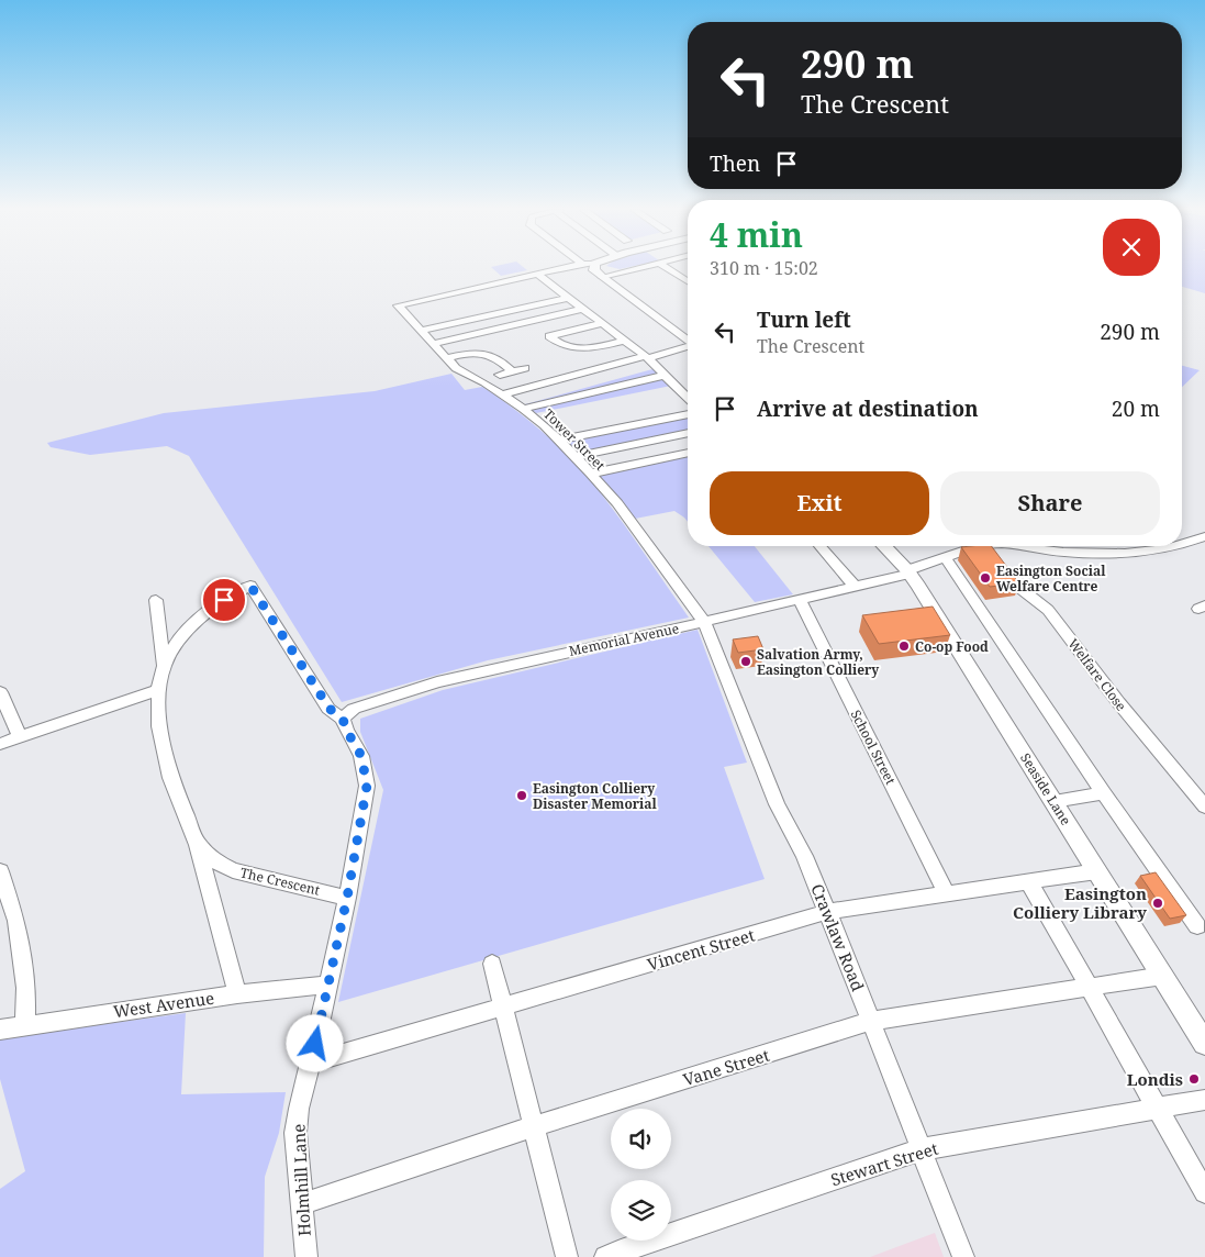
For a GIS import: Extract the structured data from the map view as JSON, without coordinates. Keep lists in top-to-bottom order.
{
  "streets": {
    "main road": ["Seaside Lane"],
    "street": [
      "Tower Street",
      "Memorial Avenue",
      "Welfare Close",
      "School Street",
      "The Crescent",
      "Crawlaw Road",
      "Vincent Street",
      "West Avenue",
      "Vane Street",
      "Stewart Street",
      "Holmhill Lane"
    ]
  },
  "crossings": [
    ["Tower Street", "Memorial Avenue"],
    ["Tower Street", "Crawlaw Road"],
    ["Memorial Avenue", "School Street"],
    ["Memorial Avenue", "Seaside Lane"],
    ["Memorial Avenue", "Crawlaw Road"],
    ["Memorial Avenue", "Holmhill Lane"],
    ["School Street", "Vincent Street"],
    ["Seaside Lane", "Vincent Street"],
    ["Seaside Lane", "Vane Street"],
    ["The Crescent", "Holmhill Lane"],
    ["Crawlaw Road", "Vincent Street"],
    ["Crawlaw Road", "Vane Street"],
    ["Crawlaw Road", "Stewart Street"],
    ["Vincent Street", "Holmhill Lane"],
    ["West Avenue", "Holmhill Lane"],
    ["Vane Street", "Holmhill Lane"]
  ],
  "places": [
    "Easington Social Welfare Centre",
    "Co-op Food",
    "Salvation Army, Easington Colliery",
    "Easington Colliery Disaster Memorial",
    "Easington Colliery Library",
    "Londis"
  ],
  "page": {
    "turn": ["290 m", "The Crescent"],
    "then": "Then",
    "heading": ["4 min", "310 m · 15:02"],
    "list": [
      {
        "name": "Turn left",
        "note": "The Crescent",
        "value": "290 m"
      },
      {
        "name": "Arrive at destination",
        "value": "20 m"
      }
    ],
    "buttons": ["Exit", "Share"]
  }
}
